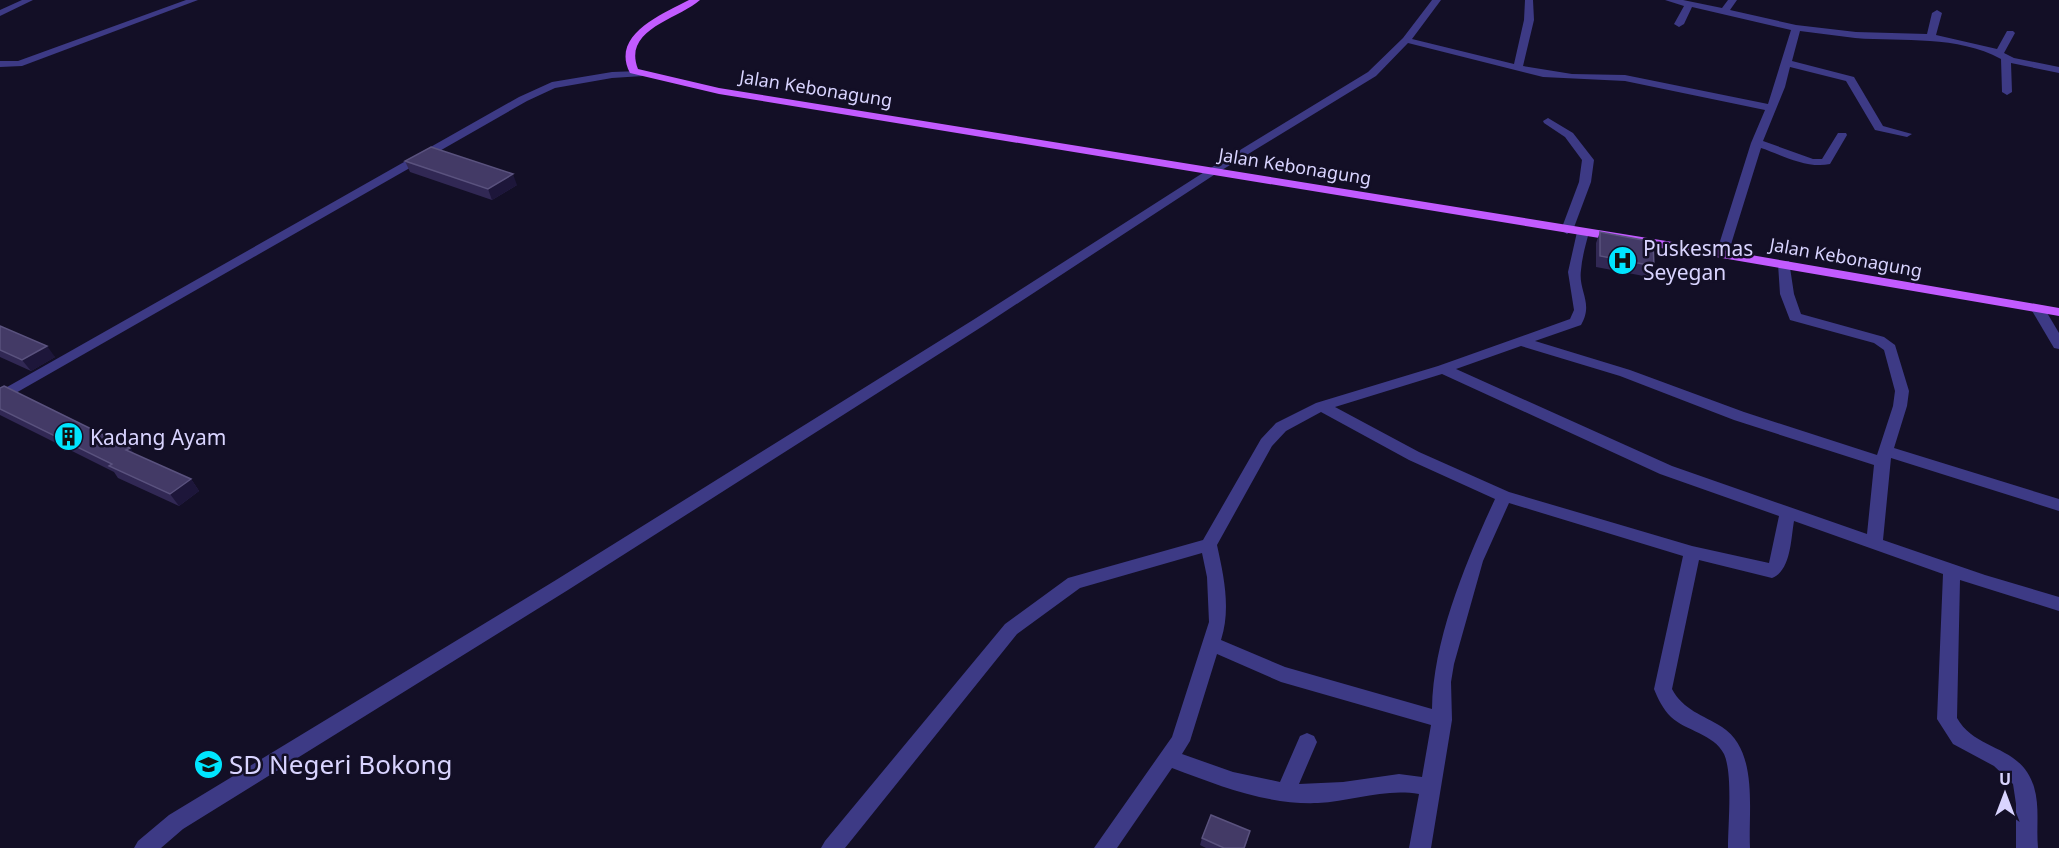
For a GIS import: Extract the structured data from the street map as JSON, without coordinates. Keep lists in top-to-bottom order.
{
  "streets": {
    "main road": ["Jalan Kebonagung"]
  },
  "places": {
    "hospital": ["Puskesmas Seyegan"],
    "building": ["Kadang Ayam"],
    "school or university": ["SD Negeri Bokong"]
  },
  "north": "top"
}
